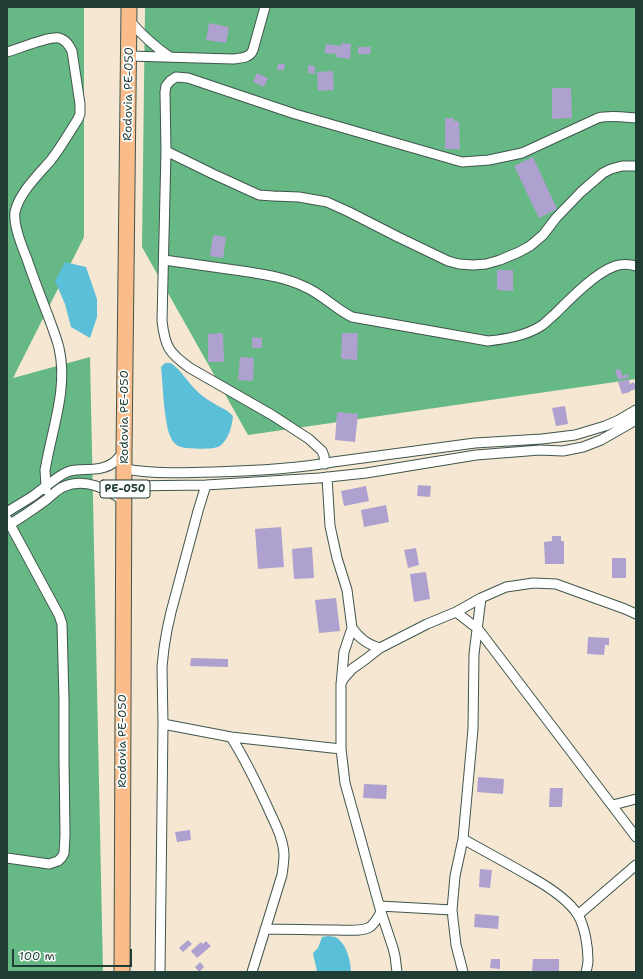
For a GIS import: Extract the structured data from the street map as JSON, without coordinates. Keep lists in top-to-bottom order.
{
  "streets": {
    "main road": ["Rodovia PE-050", "PE-050"]
  },
  "scale_bar": "100 m"
}
